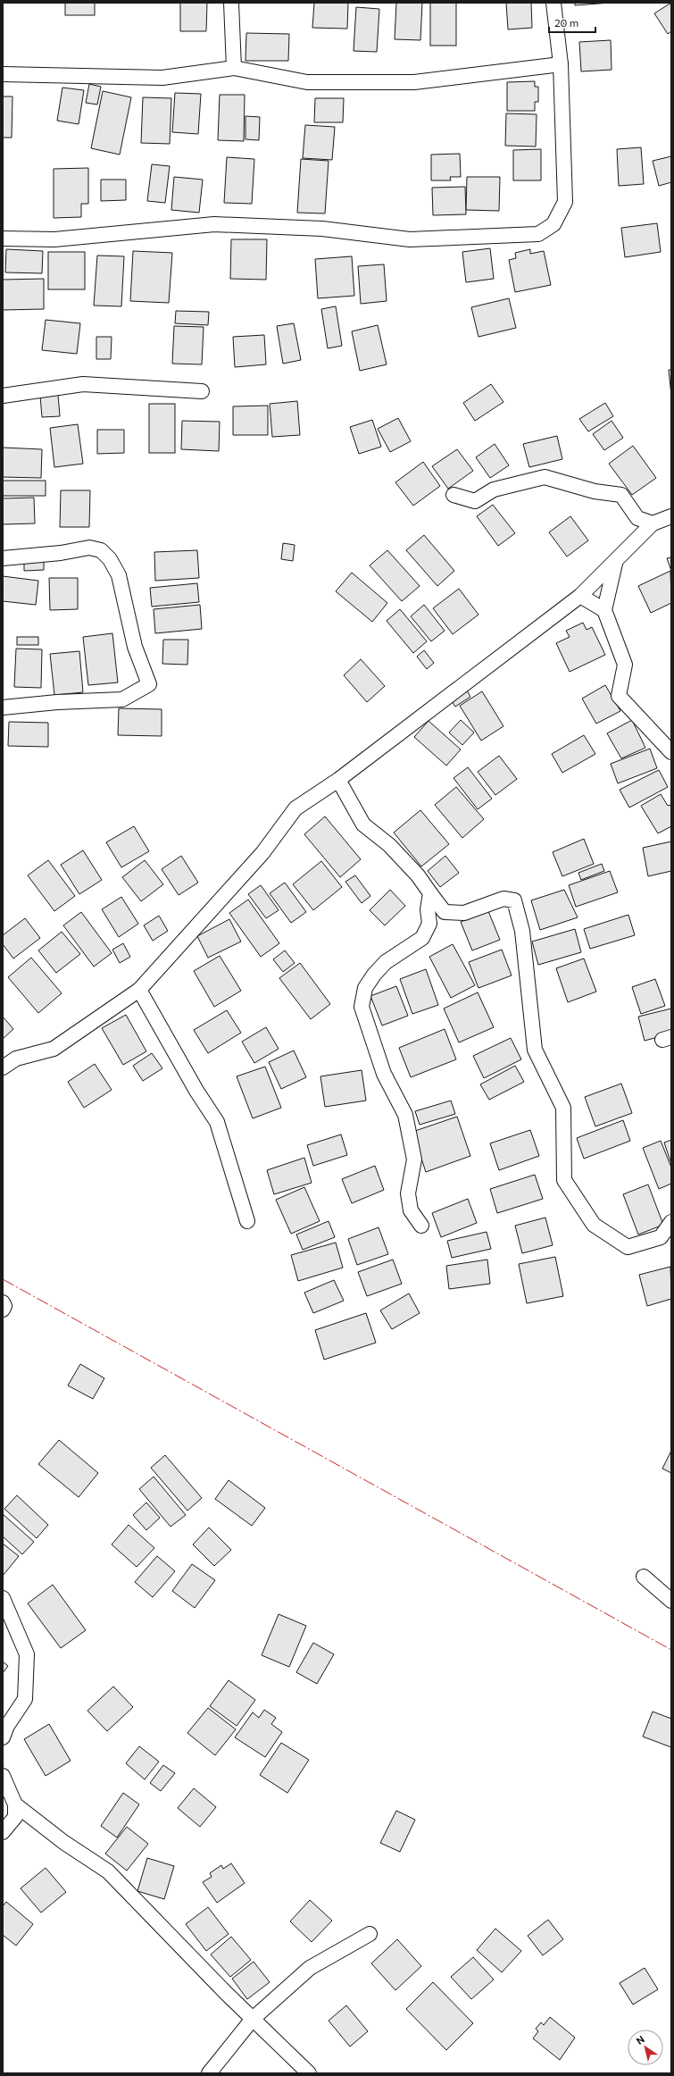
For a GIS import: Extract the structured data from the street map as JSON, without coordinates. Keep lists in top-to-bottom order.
{
  "scale_bar": "20 m",
  "north": "top left"
}
